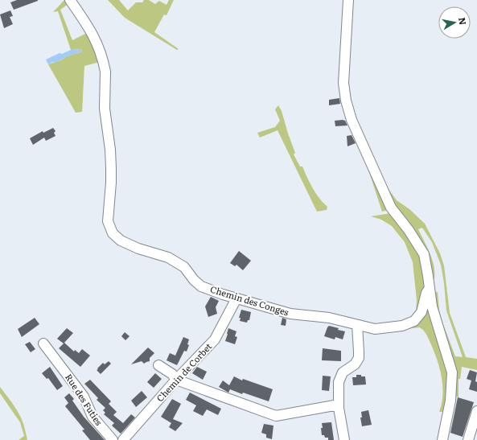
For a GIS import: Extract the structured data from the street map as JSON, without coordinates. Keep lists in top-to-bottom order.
{
  "streets": {
    "street": ["Chemin des Conges", "Chemin de Corbet", "Rue des Futies"]
  },
  "crossings": [
    ["Chemin des Conges", "Chemin de Corbet"]
  ],
  "north": "right"
}
